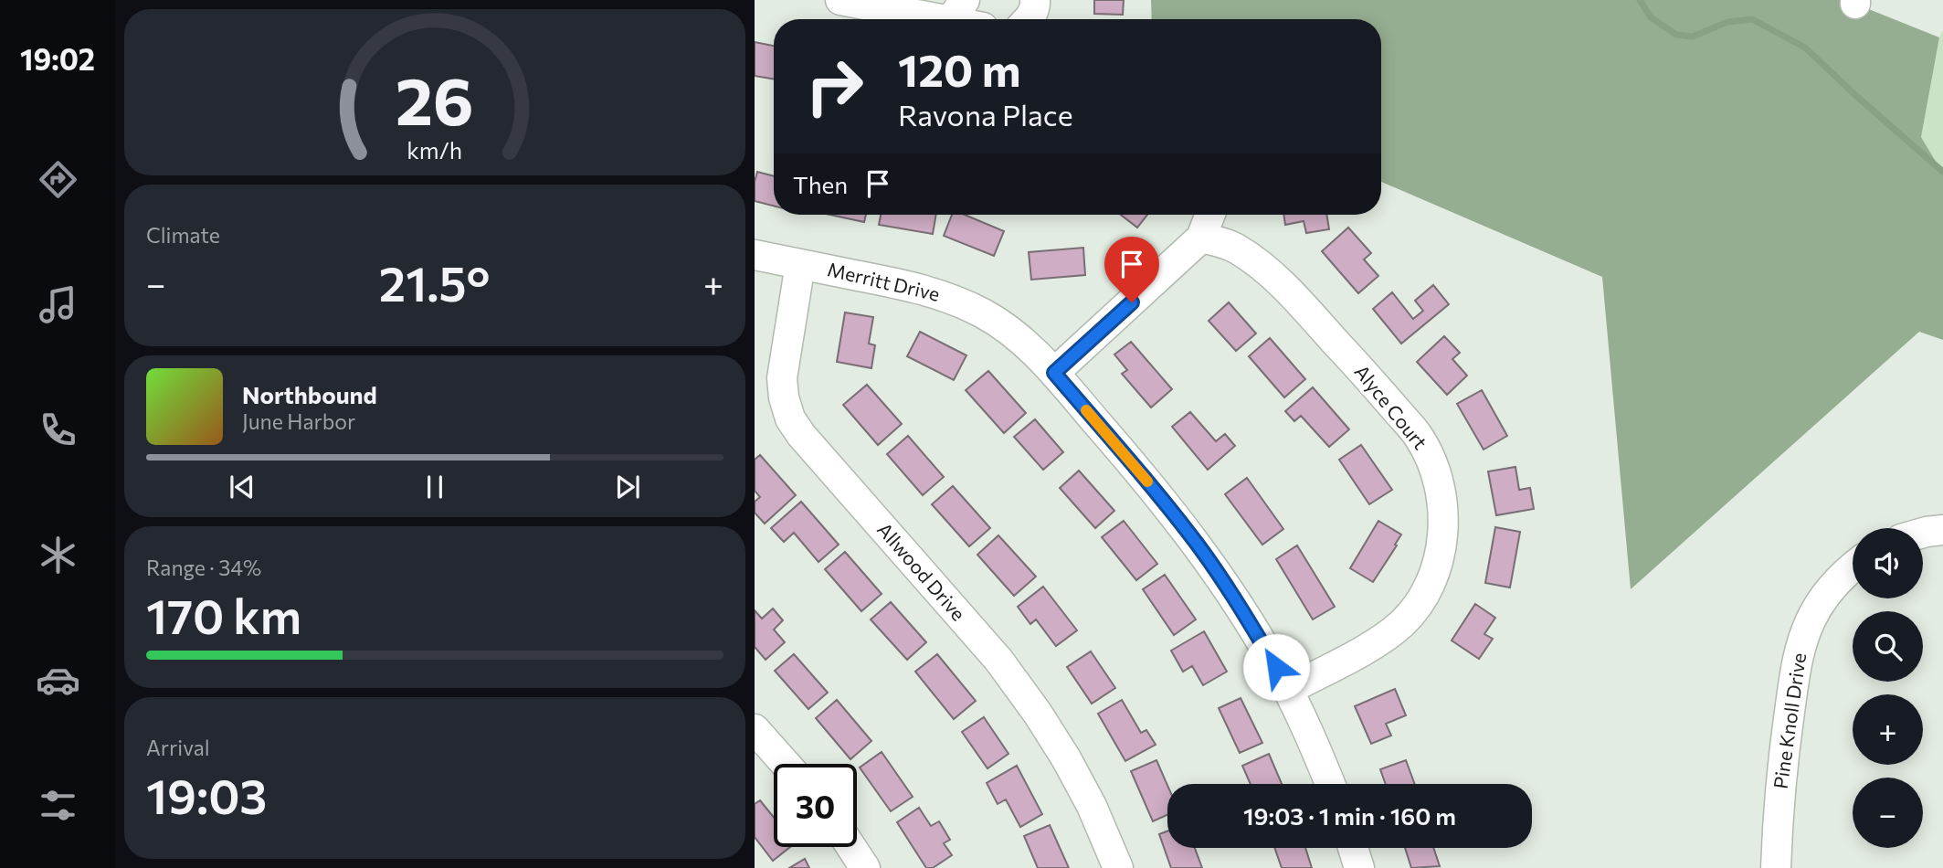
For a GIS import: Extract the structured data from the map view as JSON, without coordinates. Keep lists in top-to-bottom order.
{
  "streets": {
    "street": [
      "Merritt Drive",
      "Alyce Court",
      "Allwood Drive",
      "Pine Knoll Drive"
    ]
  },
  "crossings": [
    ["Merritt Drive", "Alyce Court"],
    ["Merritt Drive", "Allwood Drive"]
  ],
  "page": {
    "tabs": "19:02",
    "turn": ["120 m", "Ravona Place"],
    "then": "Then",
    "tile": [
      "Climate",
      ["Range · 34%", "170 km"],
      ["Arrival", "19:03"]
    ],
    "heat": ["−", "21.5°", "+"],
    "song": ["Northbound", "June Harbor"],
    "map_buttons": ["+", "−"],
    "limit": "30",
    "trip": "19:03 · 1 min · 160 m",
    "gauge": ["26", "km/h"]
  }
}
